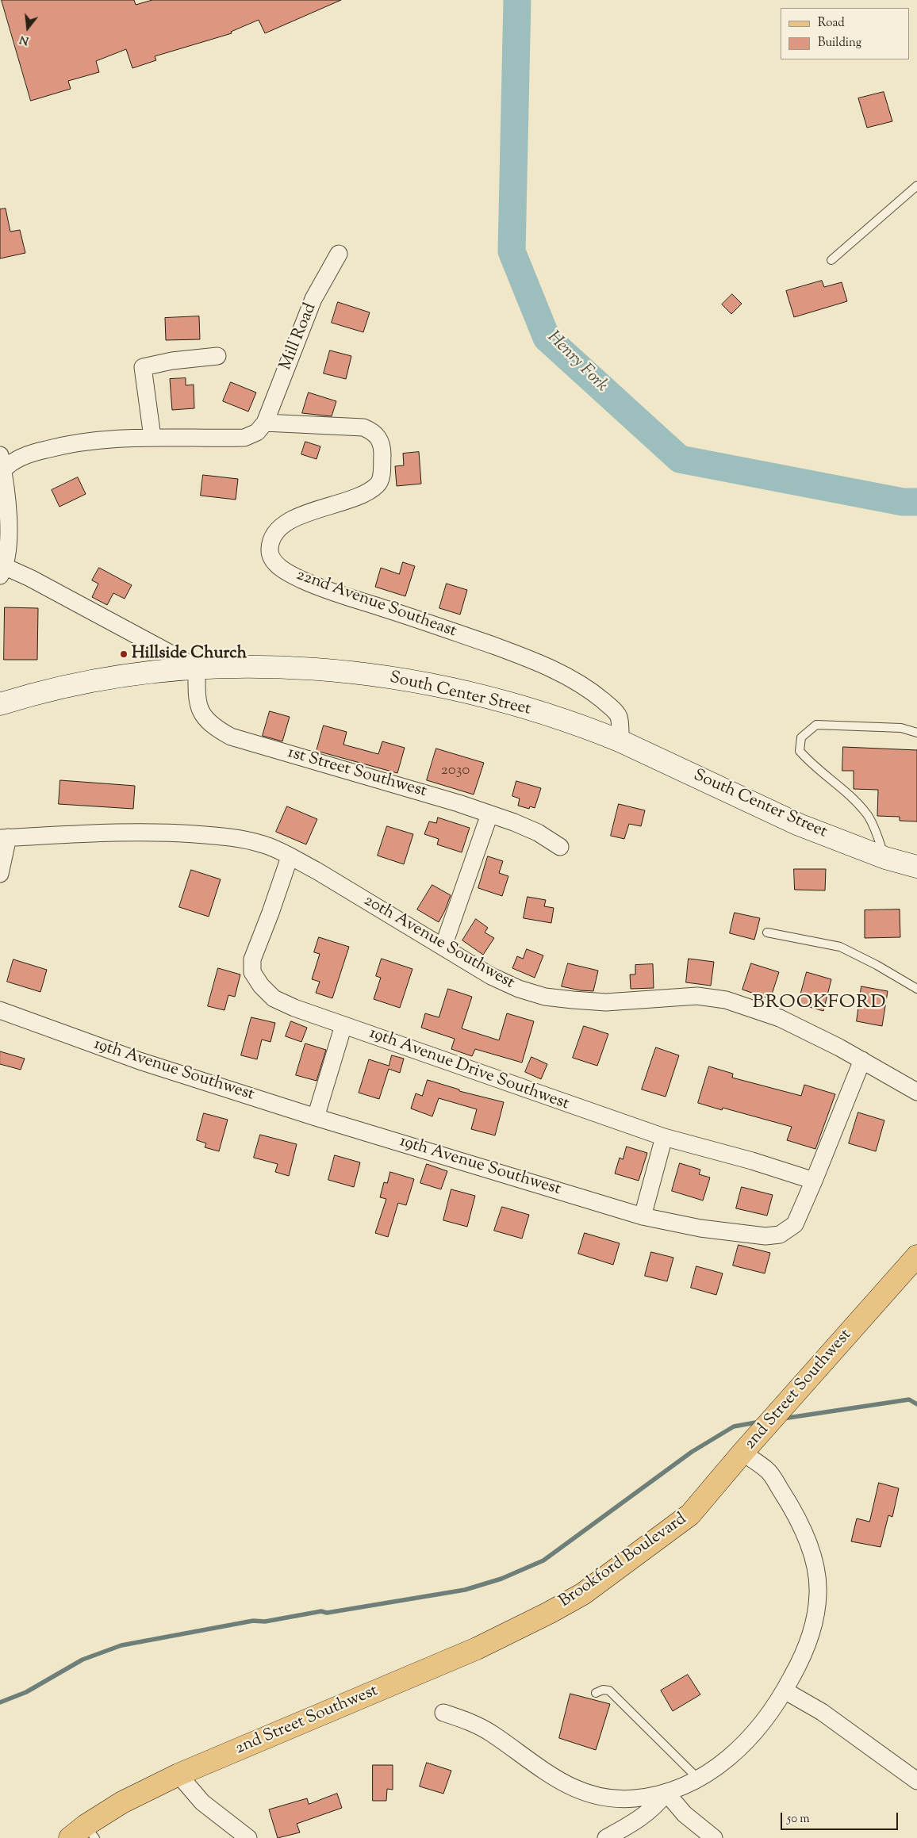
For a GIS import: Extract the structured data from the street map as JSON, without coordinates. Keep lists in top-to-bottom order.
{
  "streets": {
    "main road": ["2nd Street Southwest", "Brookford Boulevard"],
    "street": [
      "Mill Road",
      "22nd Avenue Southeast",
      "South Center Street",
      "1st Street Southwest",
      "20th Avenue Southwest",
      "19th Avenue Drive Southwest",
      "19th Avenue Southwest"
    ]
  },
  "crossings": [
    ["Mill Road", "22nd Avenue Southeast"],
    ["22nd Avenue Southeast", "South Center Street"],
    ["South Center Street", "1st Street Southwest"],
    ["20th Avenue Southwest", "19th Avenue Drive Southwest"],
    ["20th Avenue Southwest", "19th Avenue Southwest"],
    ["19th Avenue Drive Southwest", "19th Avenue Southwest"],
    ["2nd Street Southwest", "Brookford Boulevard"]
  ],
  "districts": ["BROOKFORD"],
  "water": ["Henry Fork"],
  "places": ["Hillside Church"],
  "house_numbers": ["2030"],
  "legend": ["Road", "Building"],
  "scale_bar": "50 m",
  "north": "bottom"
}
